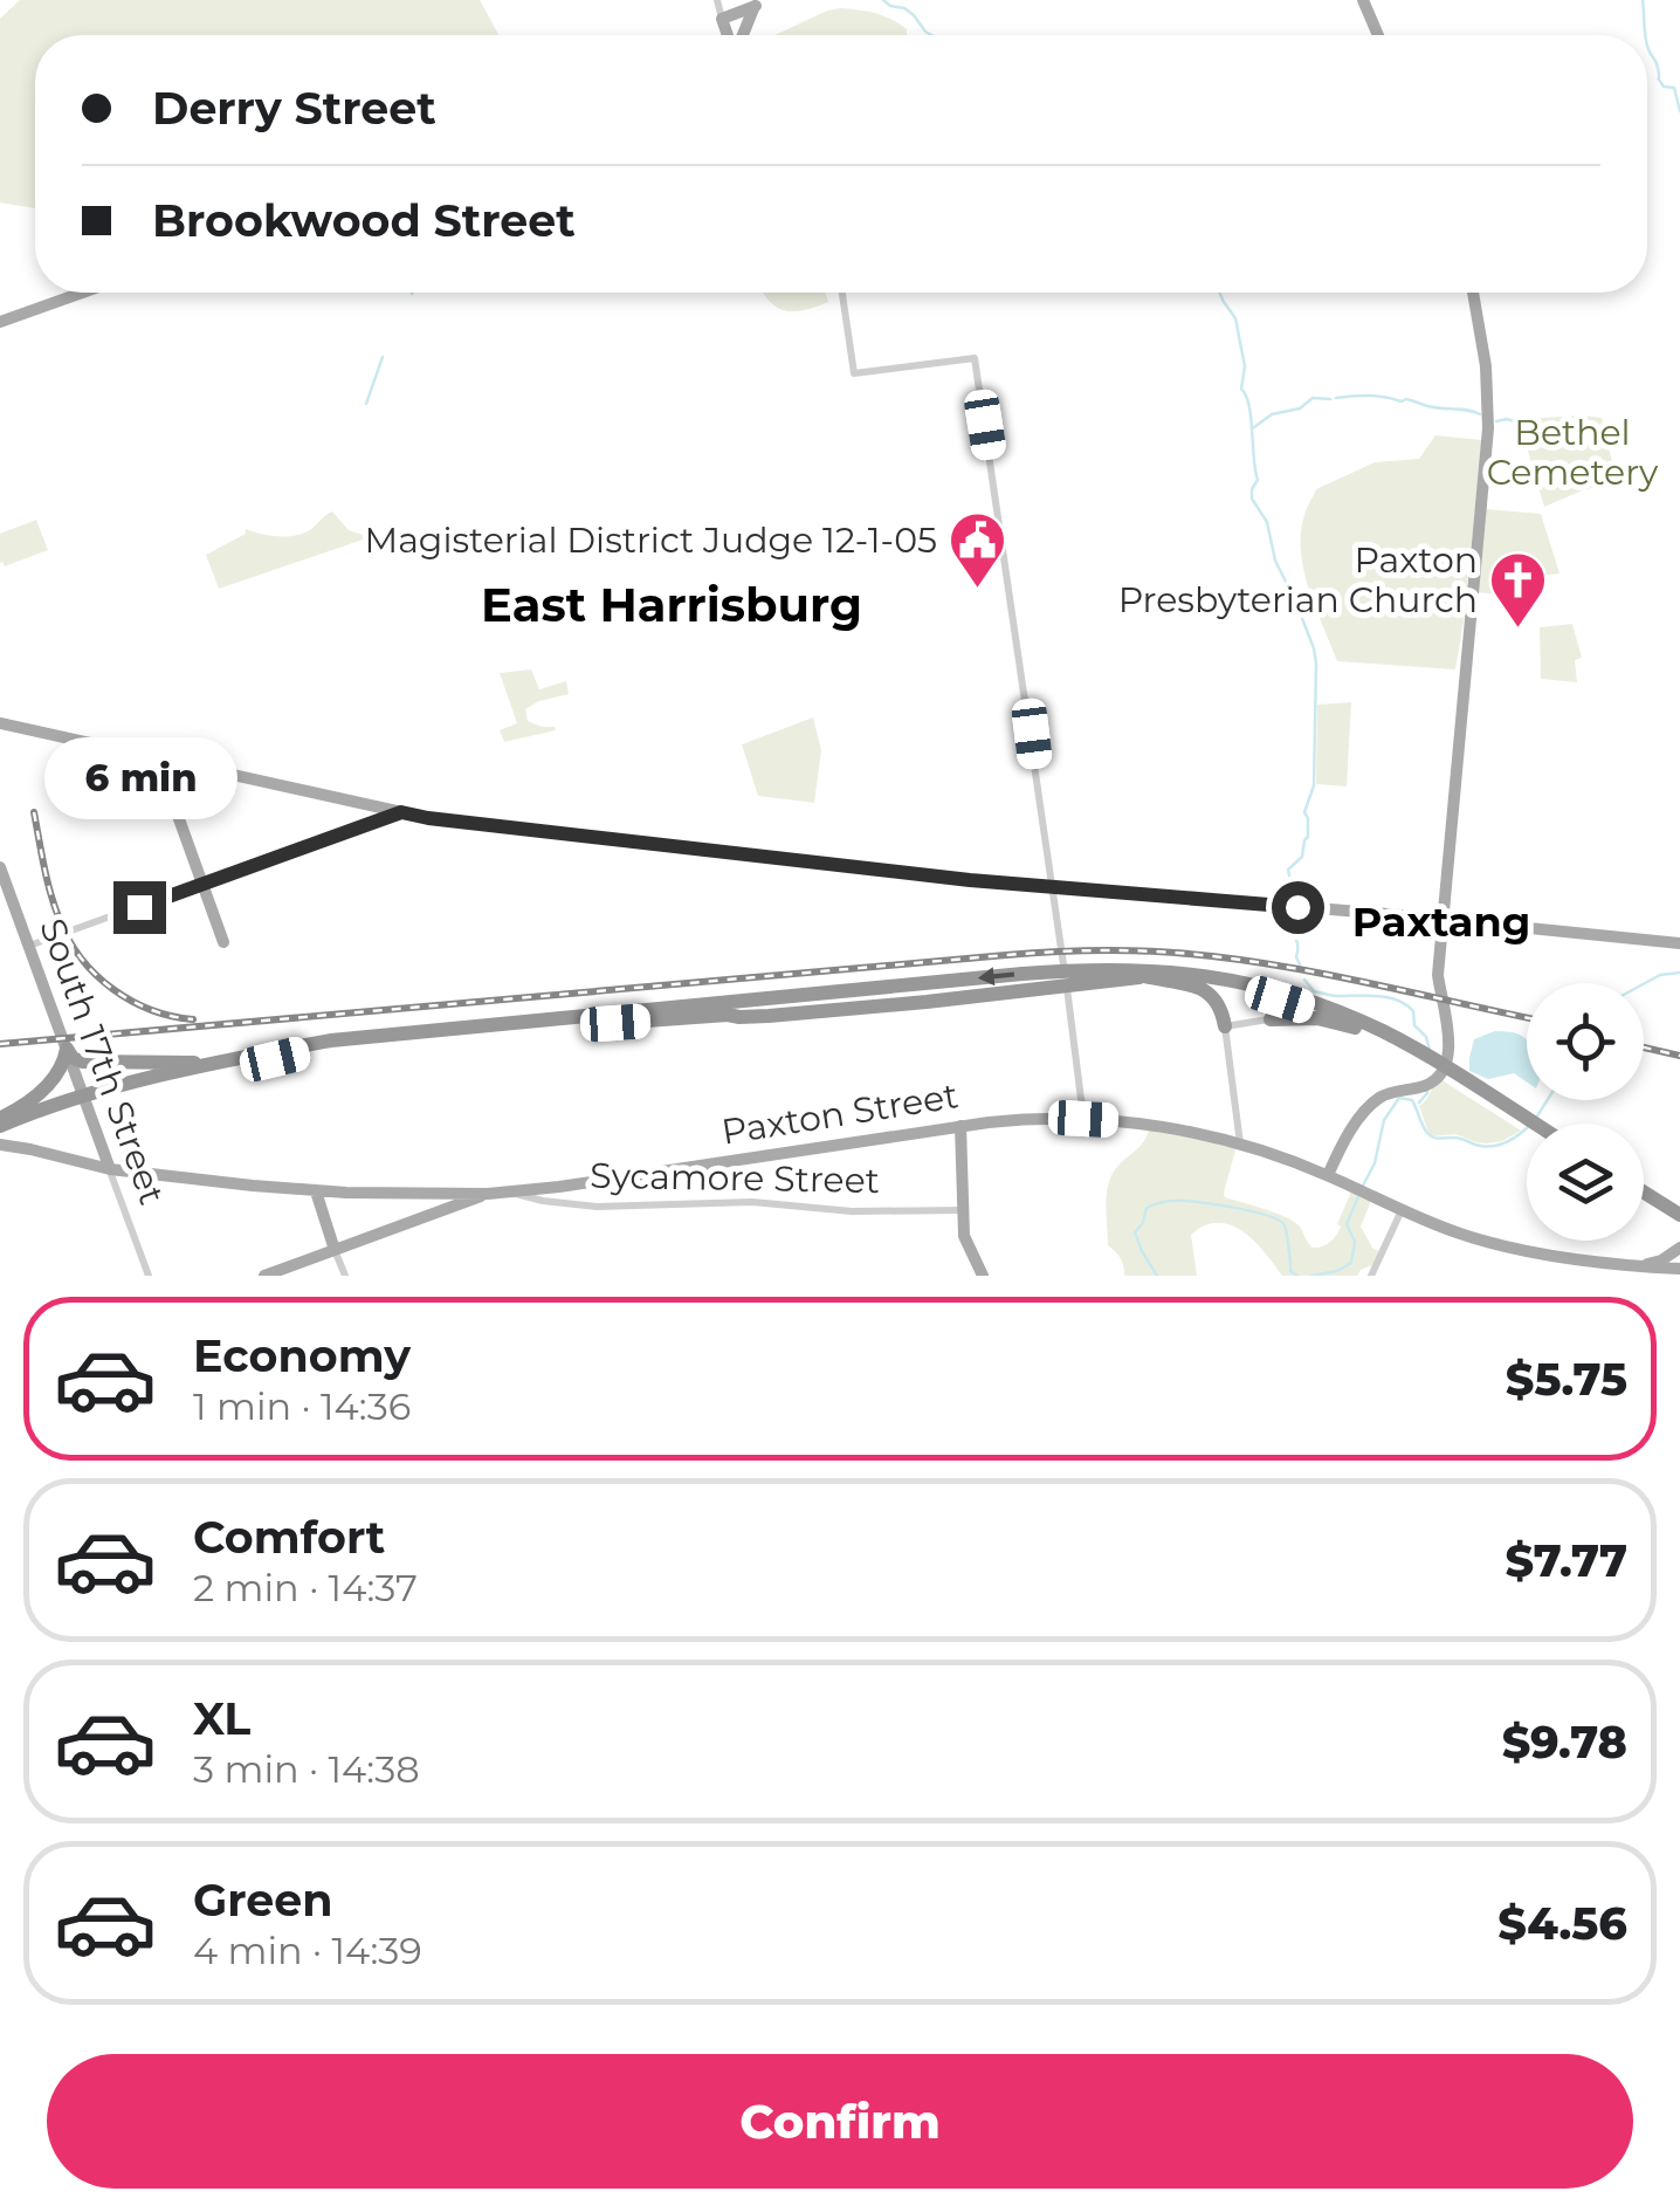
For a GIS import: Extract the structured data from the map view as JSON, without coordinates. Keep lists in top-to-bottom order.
{
  "streets": {
    "main road": ["South 17th Street", "Paxton Street"],
    "street": ["Sycamore Street"]
  },
  "crossings": [
    ["South 17th Street", "Paxton Street"],
    ["Paxton Street", "Sycamore Street"]
  ],
  "districts": ["East Harrisburg", "Paxtang"],
  "parks": ["Bethel Cemetery"],
  "places": {
    "public building": ["Magisterial District Judge 12-1-05"],
    "church": ["Paxton Presbyterian Church"]
  },
  "page": {
    "banner": ["Derry Street", "Brookwood Street"],
    "bubble": "6 min",
    "list": [
      {
        "name": "Economy",
        "note": "1 min · 14:36",
        "value": "$5.75"
      },
      {
        "name": "Comfort",
        "note": "2 min · 14:37",
        "value": "$7.77"
      },
      {
        "name": "XL",
        "note": "3 min · 14:38",
        "value": "$9.78"
      },
      {
        "name": "Green",
        "note": "4 min · 14:39",
        "value": "$4.56"
      }
    ],
    "buttons": "Confirm"
  }
}
